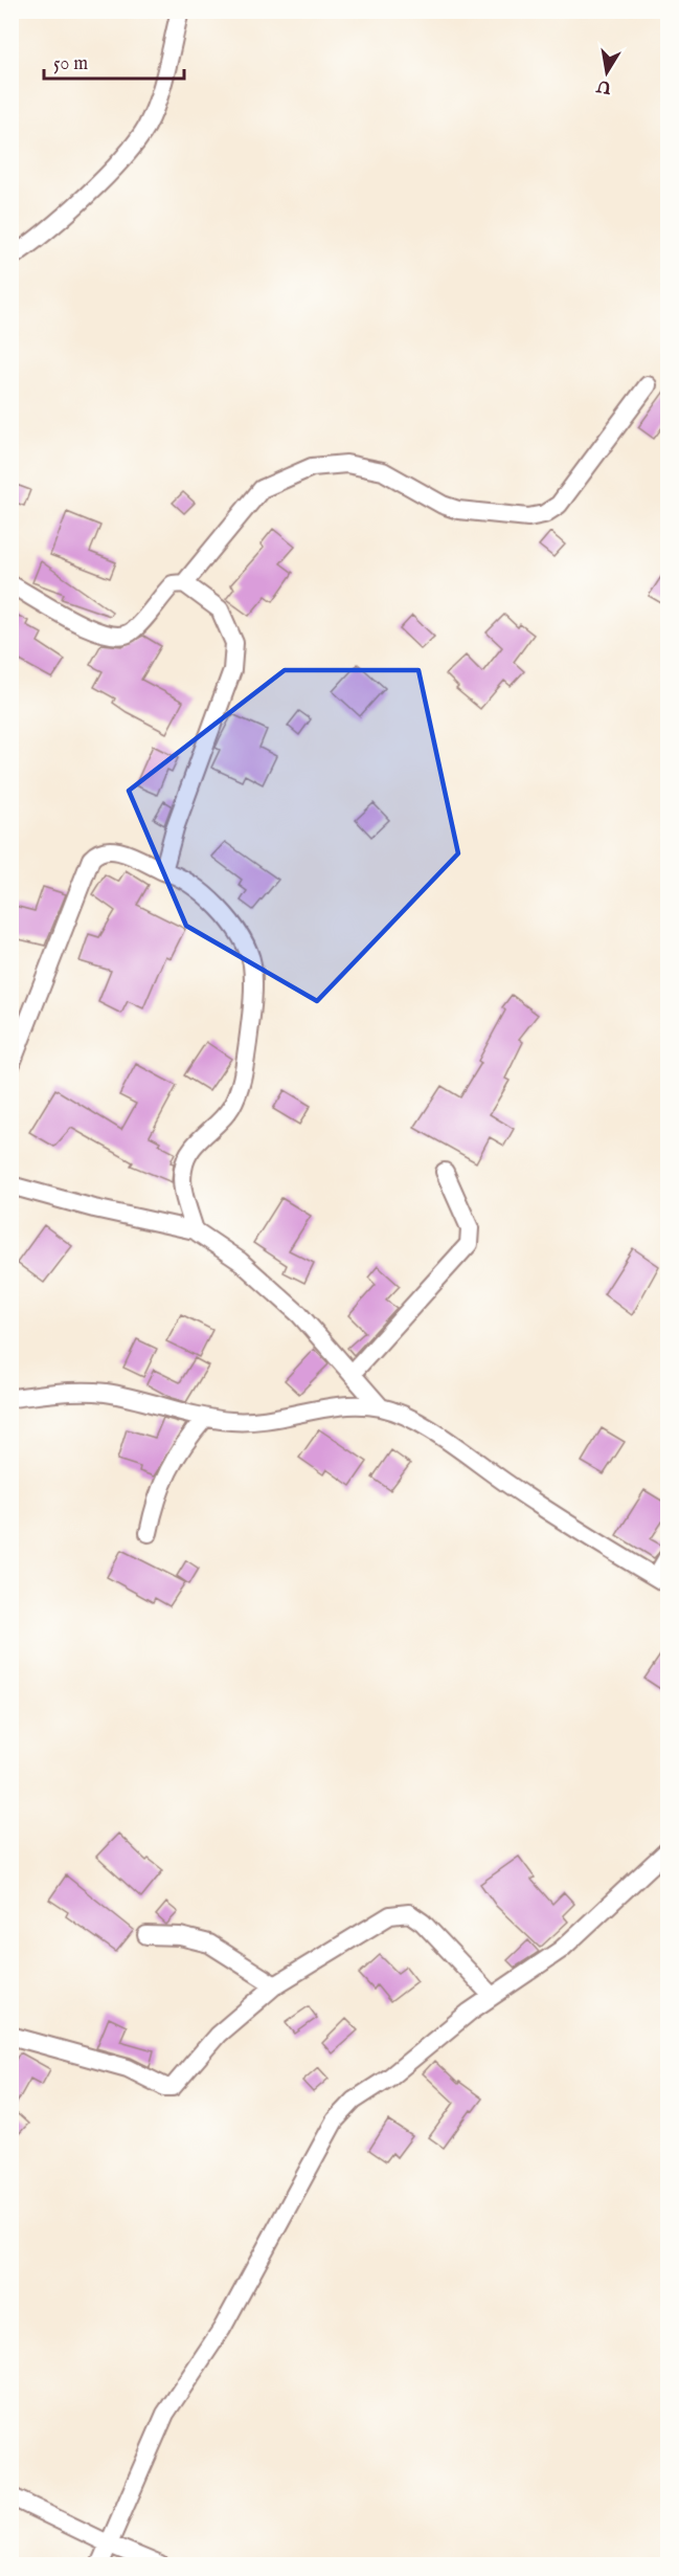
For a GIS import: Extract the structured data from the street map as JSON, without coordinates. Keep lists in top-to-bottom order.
{
  "scale_bar": "50 m",
  "north": "bottom"
}
